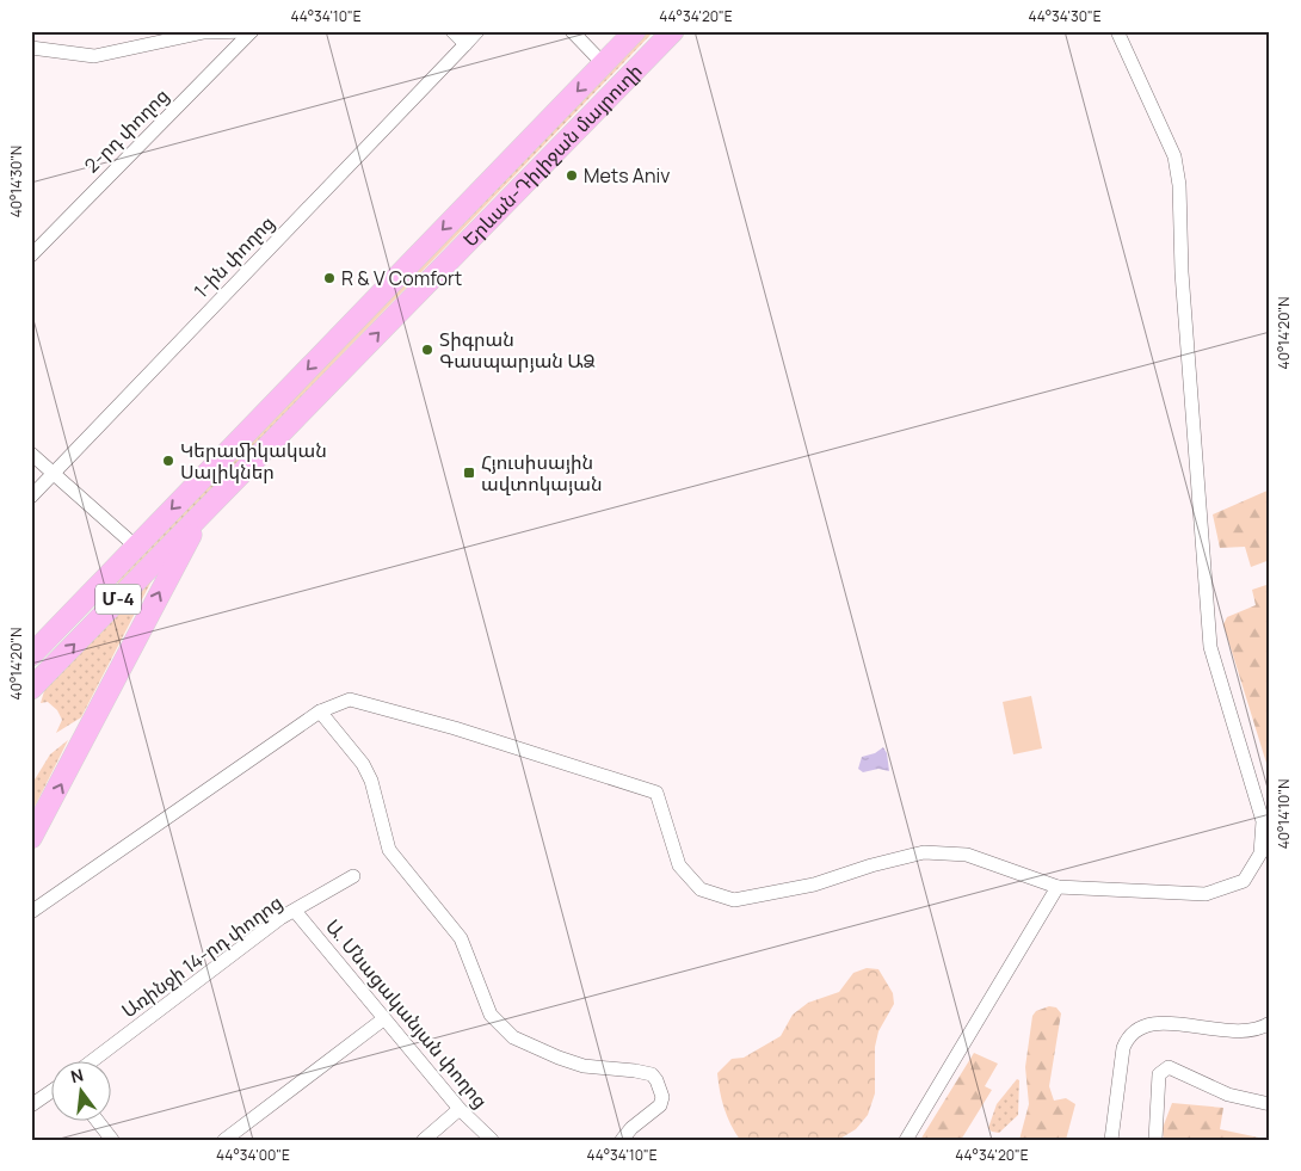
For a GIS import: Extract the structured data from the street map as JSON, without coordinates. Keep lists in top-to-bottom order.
{
  "streets": {
    "highway": ["Երևան-Դիլիջան մայրուղի", "Մ-4"],
    "street": [
      "2-րդ փողոց",
      "1-ին փողոց",
      "Առինջի 14-րդ փողոց",
      "Ա. Մնացականյան փողոց"
    ]
  },
  "crossings": [
    ["Առինջի 14-րդ փողոց", "Ա. Մնացականյան փողոց"]
  ],
  "places": {
    "other": [
      "Mets Aniv",
      "R & V Comfort",
      "Տիգրան Գասպարյան ԱՁ",
      "Կերամիկական Սալիկներ"
    ],
    "transit": ["Հյուսիսային ավտոկայան"]
  },
  "north": "top",
  "coordinates": [
    "44°34'10\"E",
    "44°34'20\"E",
    "44°34'30\"E",
    "40°14'30\"N",
    "40°14'20\"N",
    "40°14'10\"N",
    "44°34'00\"E"
  ]
}
